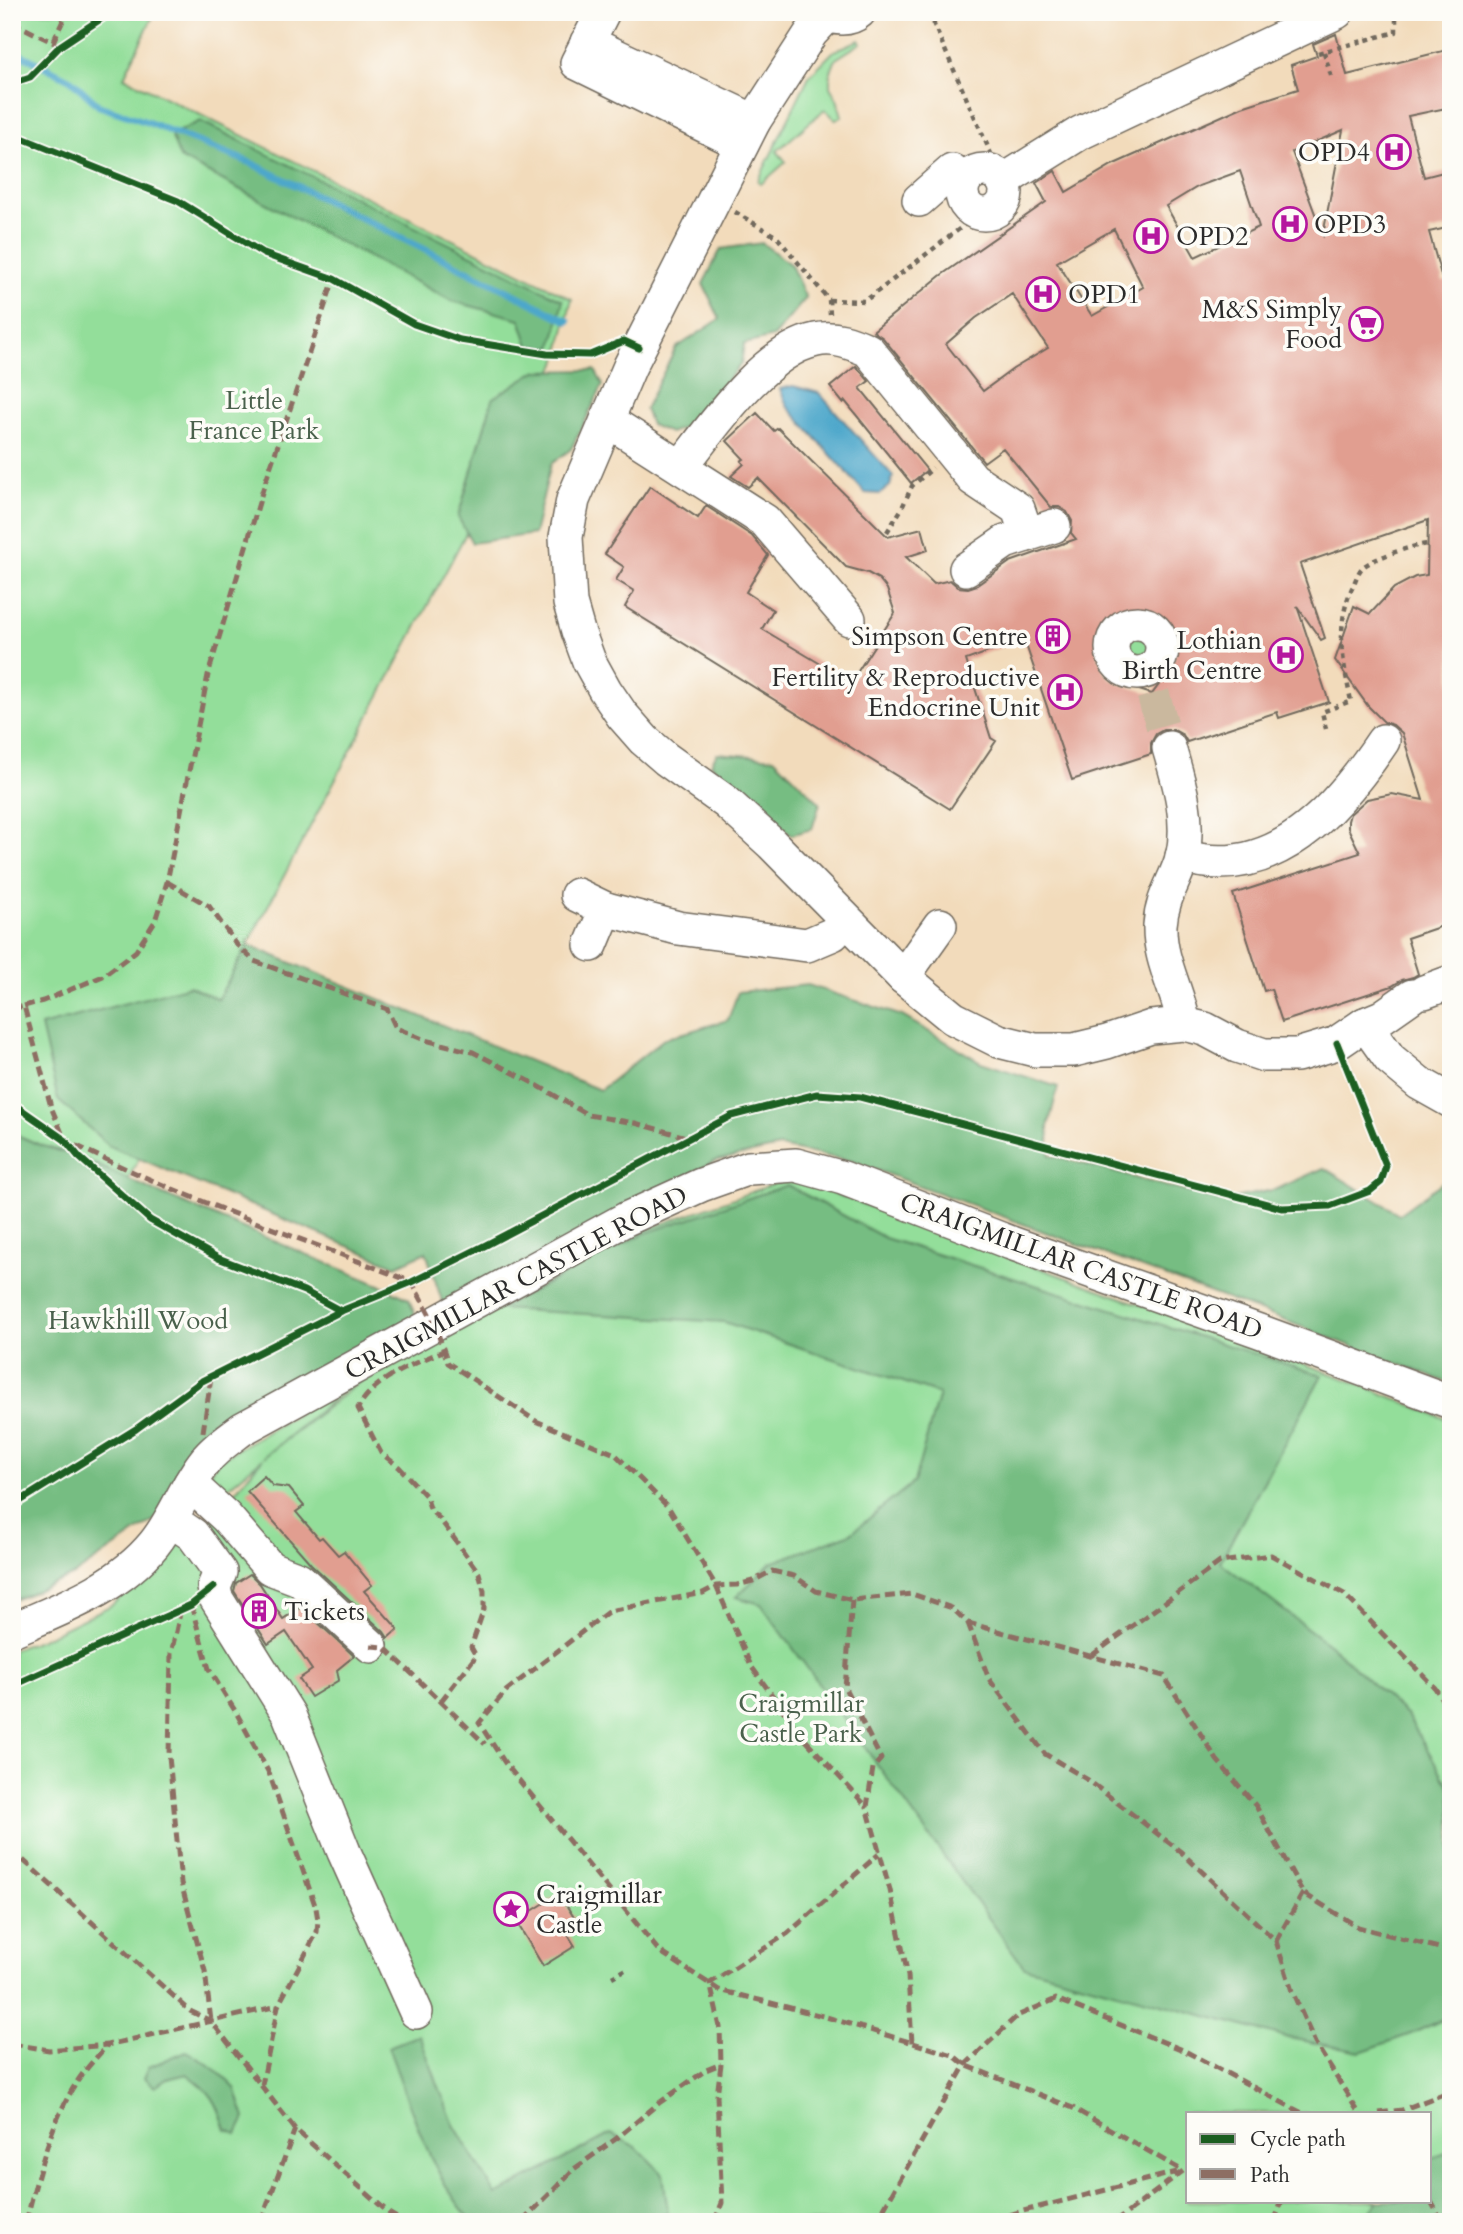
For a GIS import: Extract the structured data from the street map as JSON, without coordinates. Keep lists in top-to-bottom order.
{
  "streets": {
    "street": ["CRAIGMILLAR CASTLE ROAD"]
  },
  "parks": ["Little France Park", "Hawkhill Wood", "Craigmillar Castle Park"],
  "places": {
    "hospital": [
      "OPD4",
      "OPD3",
      "OPD2",
      "OPD1",
      "Lothian Birth Centre",
      "Fertility & Reproductive Endocrine Unit"
    ],
    "supermarket": ["M&S Simply Food"],
    "building": ["Simpson Centre", "Tickets"],
    "place": ["Craigmillar Castle"]
  },
  "legend": ["Cycle path", "Path"]
}
